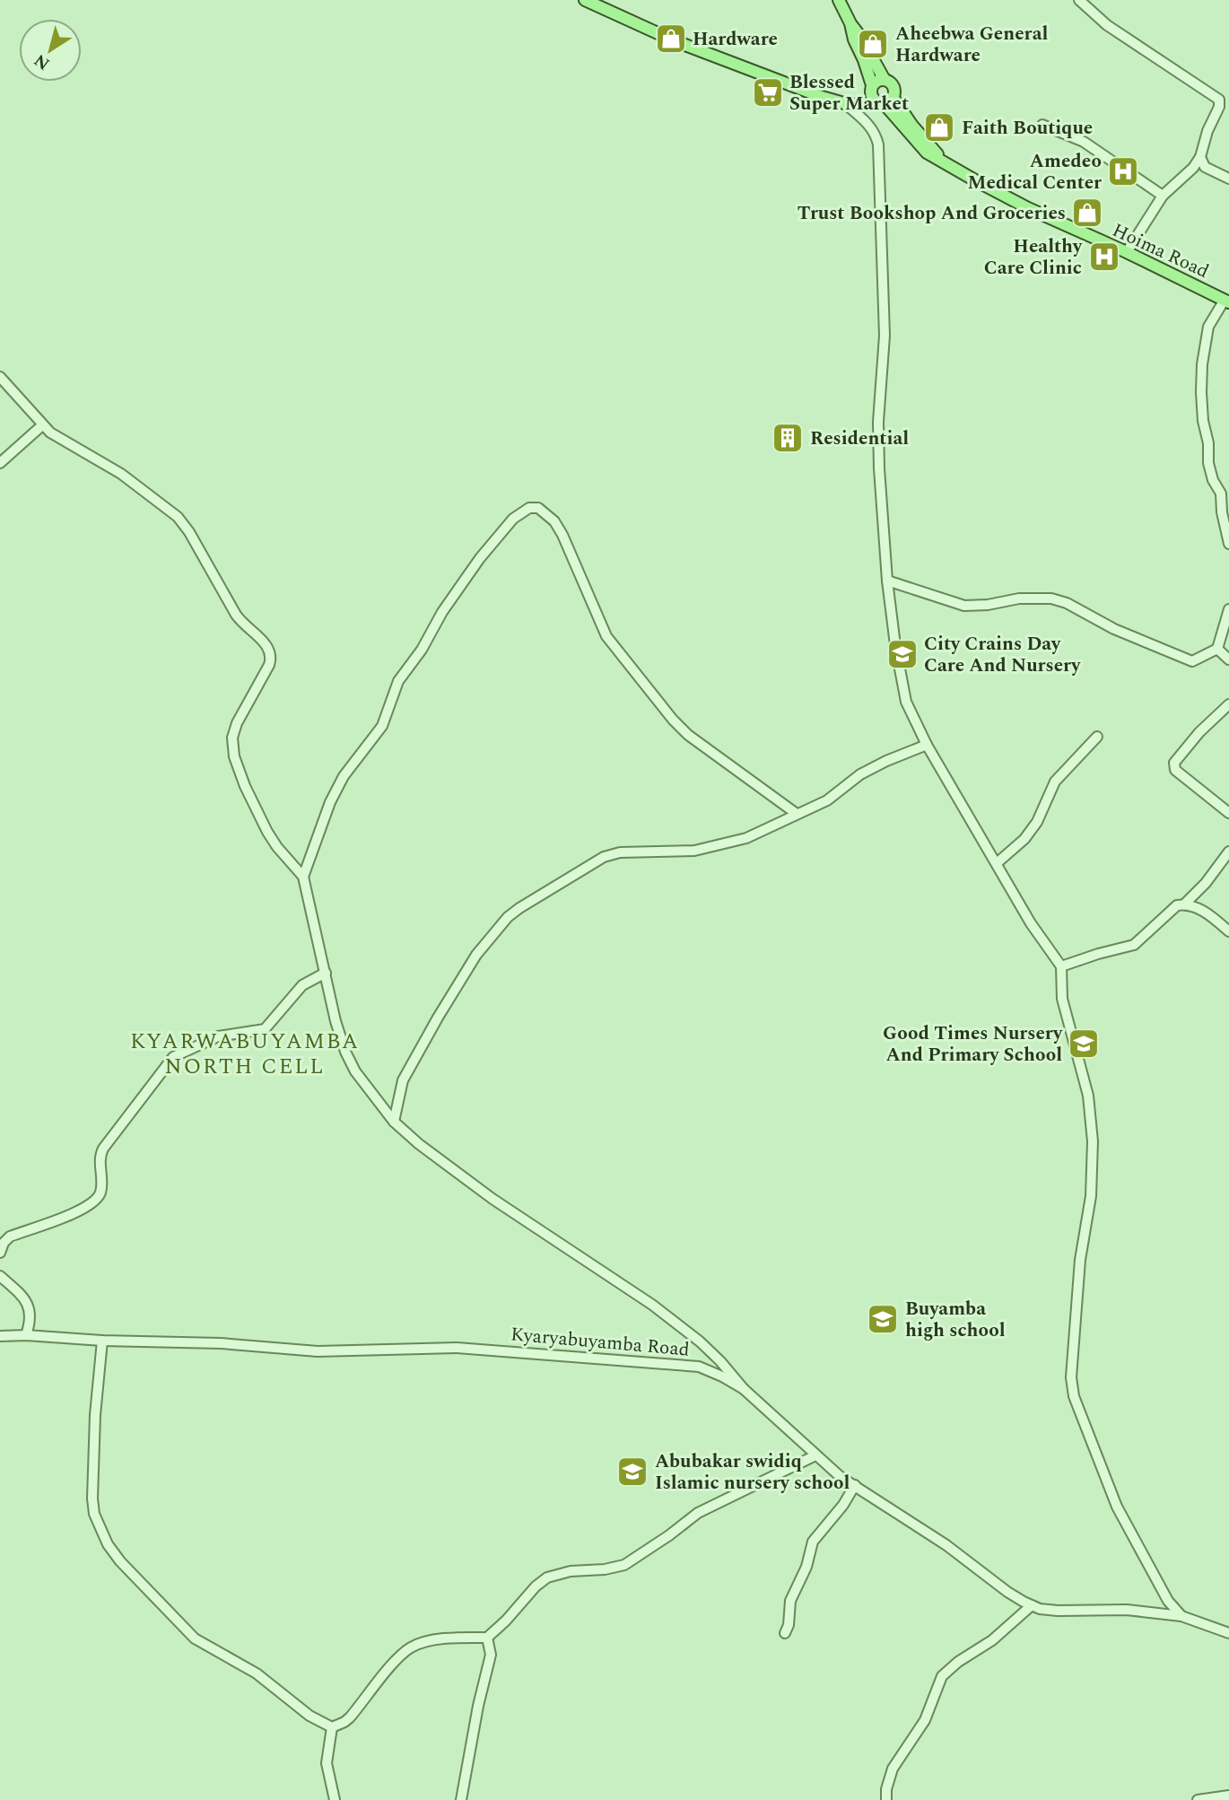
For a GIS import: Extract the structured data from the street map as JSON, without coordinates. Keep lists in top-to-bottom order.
{
  "streets": {
    "main road": ["Hoima Road"],
    "street": ["Kyaryabuyamba Road"]
  },
  "districts": ["KYARWABUYAMBA NORTH CELL"],
  "places": {
    "shop": [
      "Hardware",
      "Aheebwa General Hardware",
      "Faith Boutique",
      "Trust Bookshop And Groceries"
    ],
    "supermarket": ["Blessed Super Market"],
    "hospital": ["Amedeo Medical Center", "Healthy Care Clinic"],
    "building": ["Residential"],
    "school or university": [
      "City Crains Day Care And Nursery",
      "Good Times Nursery And Primary School",
      "Buyamba high school",
      "Abubakar swidiq Islamic nursery school"
    ]
  },
  "north": "bottom left"
}
